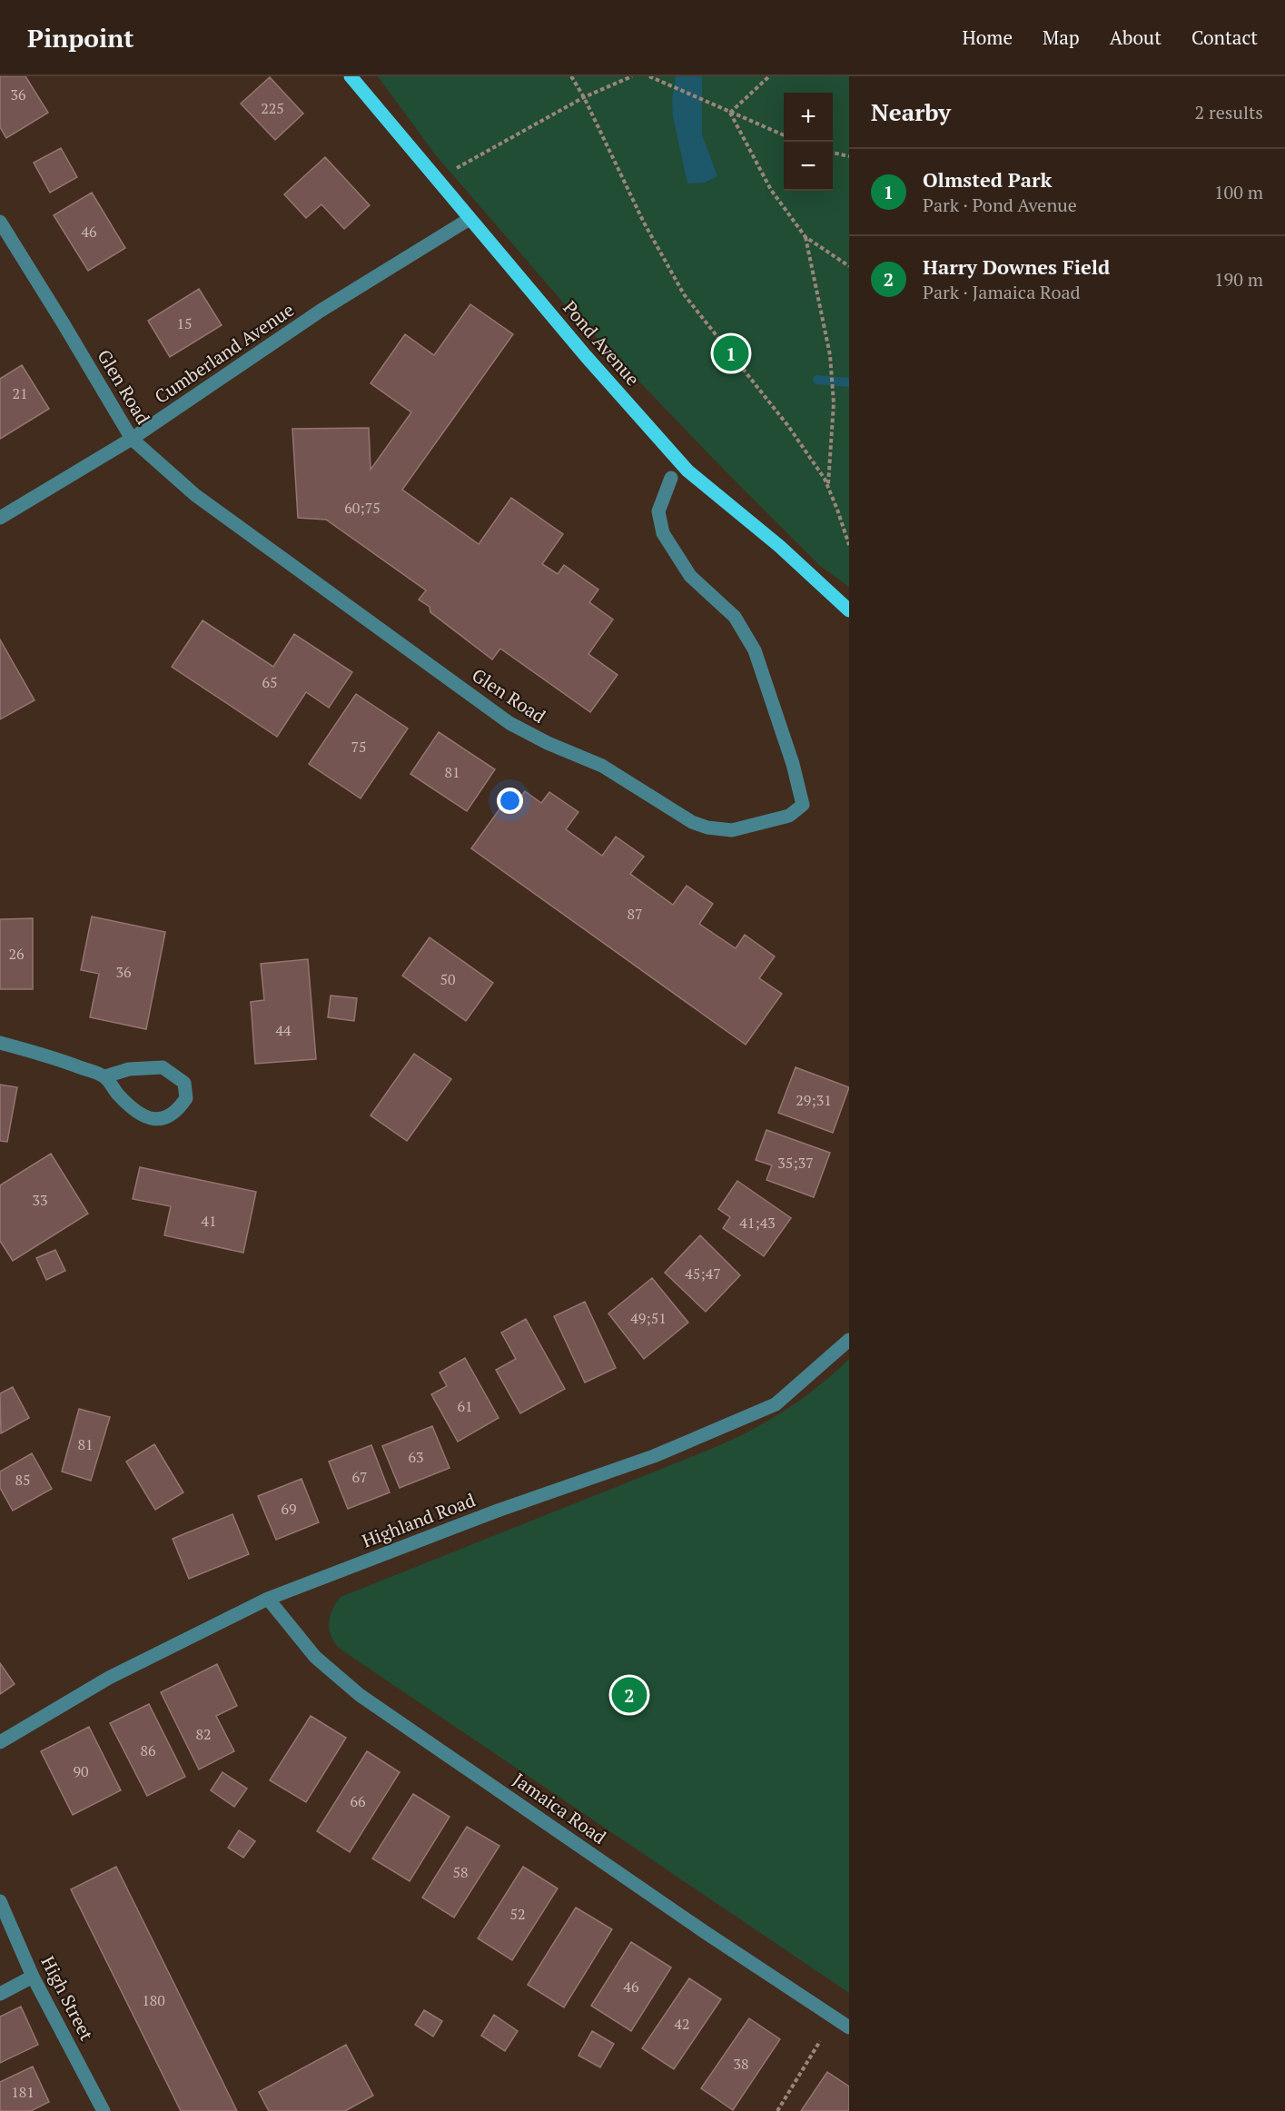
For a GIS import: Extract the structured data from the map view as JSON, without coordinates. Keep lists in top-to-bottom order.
{
  "streets": {
    "main road": ["Pond Avenue"],
    "street": [
      "Cumberland Avenue",
      "Glen Road",
      "Highland Road",
      "Jamaica Road",
      "High Street"
    ]
  },
  "crossings": [
    ["Pond Avenue", "Cumberland Avenue"],
    ["Cumberland Avenue", "Glen Road"],
    ["Highland Road", "Jamaica Road"]
  ],
  "house_numbers": [
    "36",
    "225",
    "46",
    "15",
    "21",
    "60;75",
    "65",
    "75",
    "81",
    "87",
    "26",
    "36",
    "50",
    "44",
    "29;31",
    "35;37",
    "33",
    "41",
    "41;43",
    "45;47",
    "49;51",
    "61",
    "81",
    "63",
    "67",
    "85",
    "69",
    "82",
    "86",
    "90",
    "66",
    "58",
    "52",
    "46",
    "180",
    "42",
    "38",
    "181"
  ],
  "page": {
    "header": "Pinpoint",
    "nav": [
      "Home",
      "Map",
      "About",
      "Contact"
    ],
    "heading": ["Nearby", "2 results"],
    "map_buttons": ["+", "−"],
    "list": [
      {
        "mark": "1",
        "name": "Olmsted Park",
        "note": "Park · Pond Avenue",
        "value": "100 m"
      },
      {
        "mark": "2",
        "name": "Harry Downes Field",
        "note": "Park · Jamaica Road",
        "value": "190 m"
      }
    ],
    "pins": ["1", "2"]
  }
}
